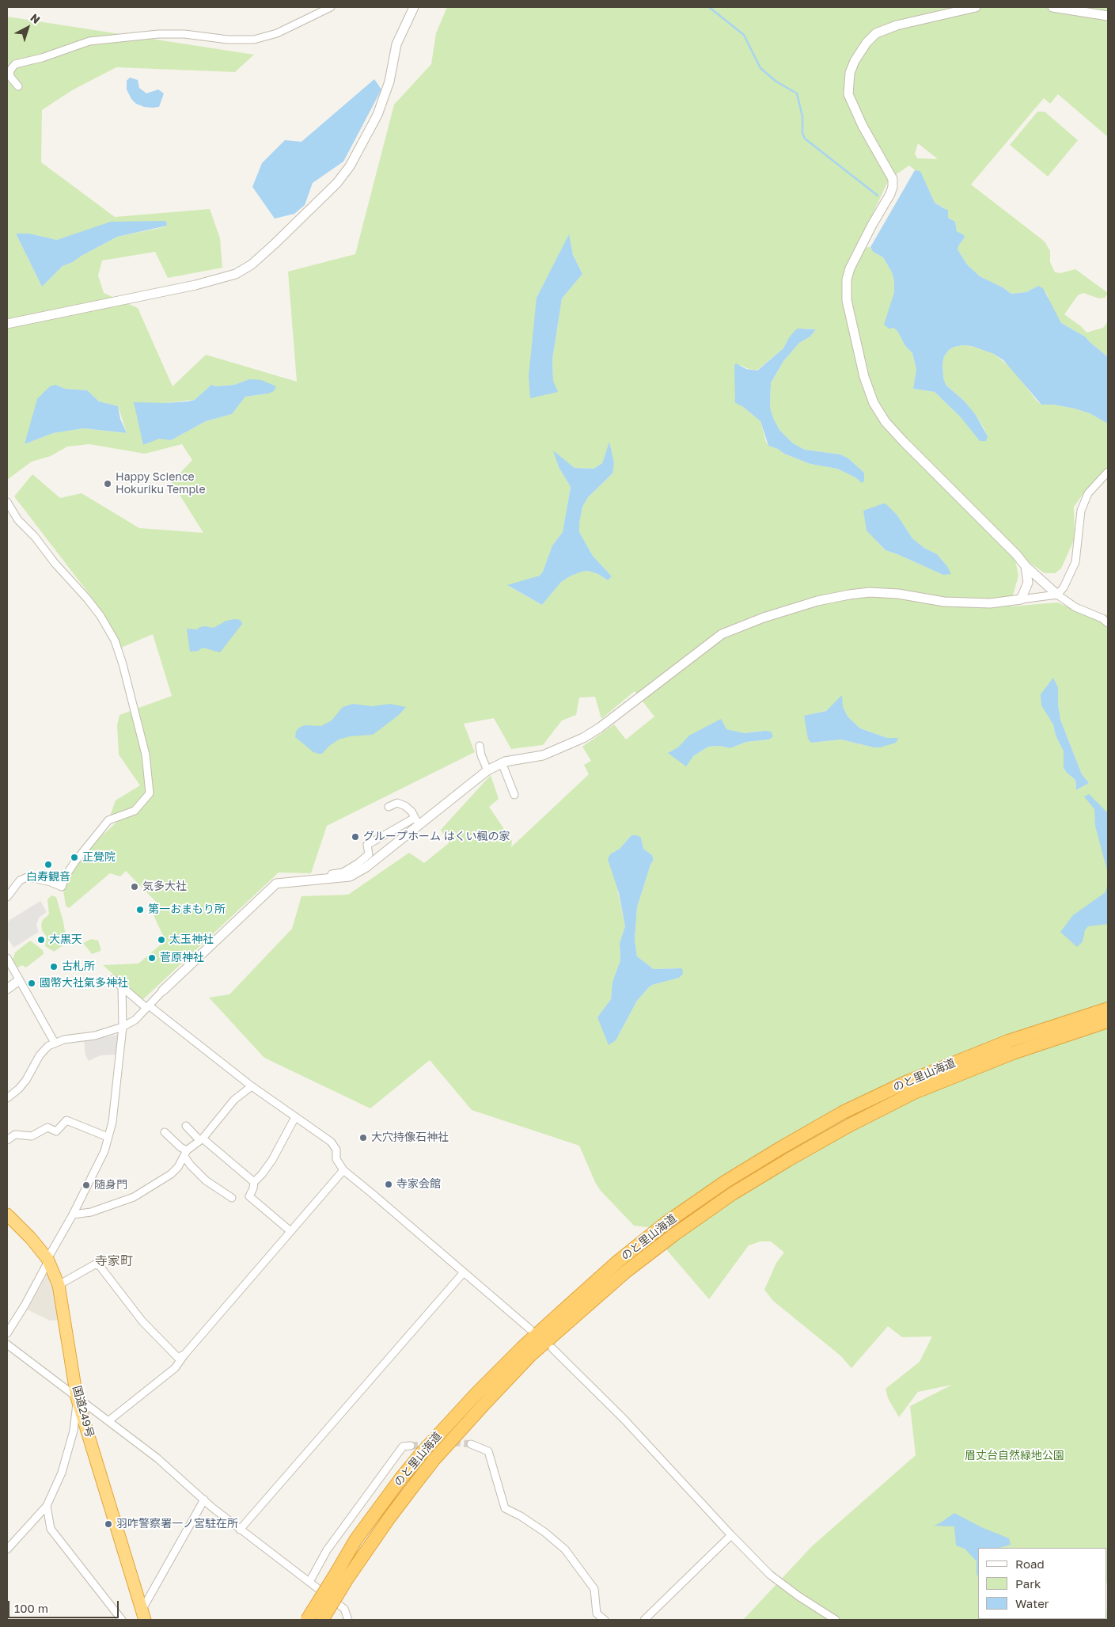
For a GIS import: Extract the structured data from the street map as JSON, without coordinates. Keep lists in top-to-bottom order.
{
  "streets": {
    "highway": ["のと里山海道", "国道249号"]
  },
  "districts": ["寺家町"],
  "parks": ["眉丈台自然緑地公園"],
  "places": [
    "Happy Science Hokuriku Temple",
    "グループホーム はくい楓の家",
    "正覺院",
    "白寿観音",
    "気多大社",
    "第一おまもり所",
    "大黒天",
    "太玉神社",
    "菅原神社",
    "古札所",
    "國幣大社氣多神社",
    "大穴持像石神社",
    "寺家会館",
    "随身門",
    "羽咋警察署一ノ宮駐在所"
  ],
  "legend": ["Road", "Park", "Water"],
  "scale_bar": "100 m",
  "north": "top right"
}
